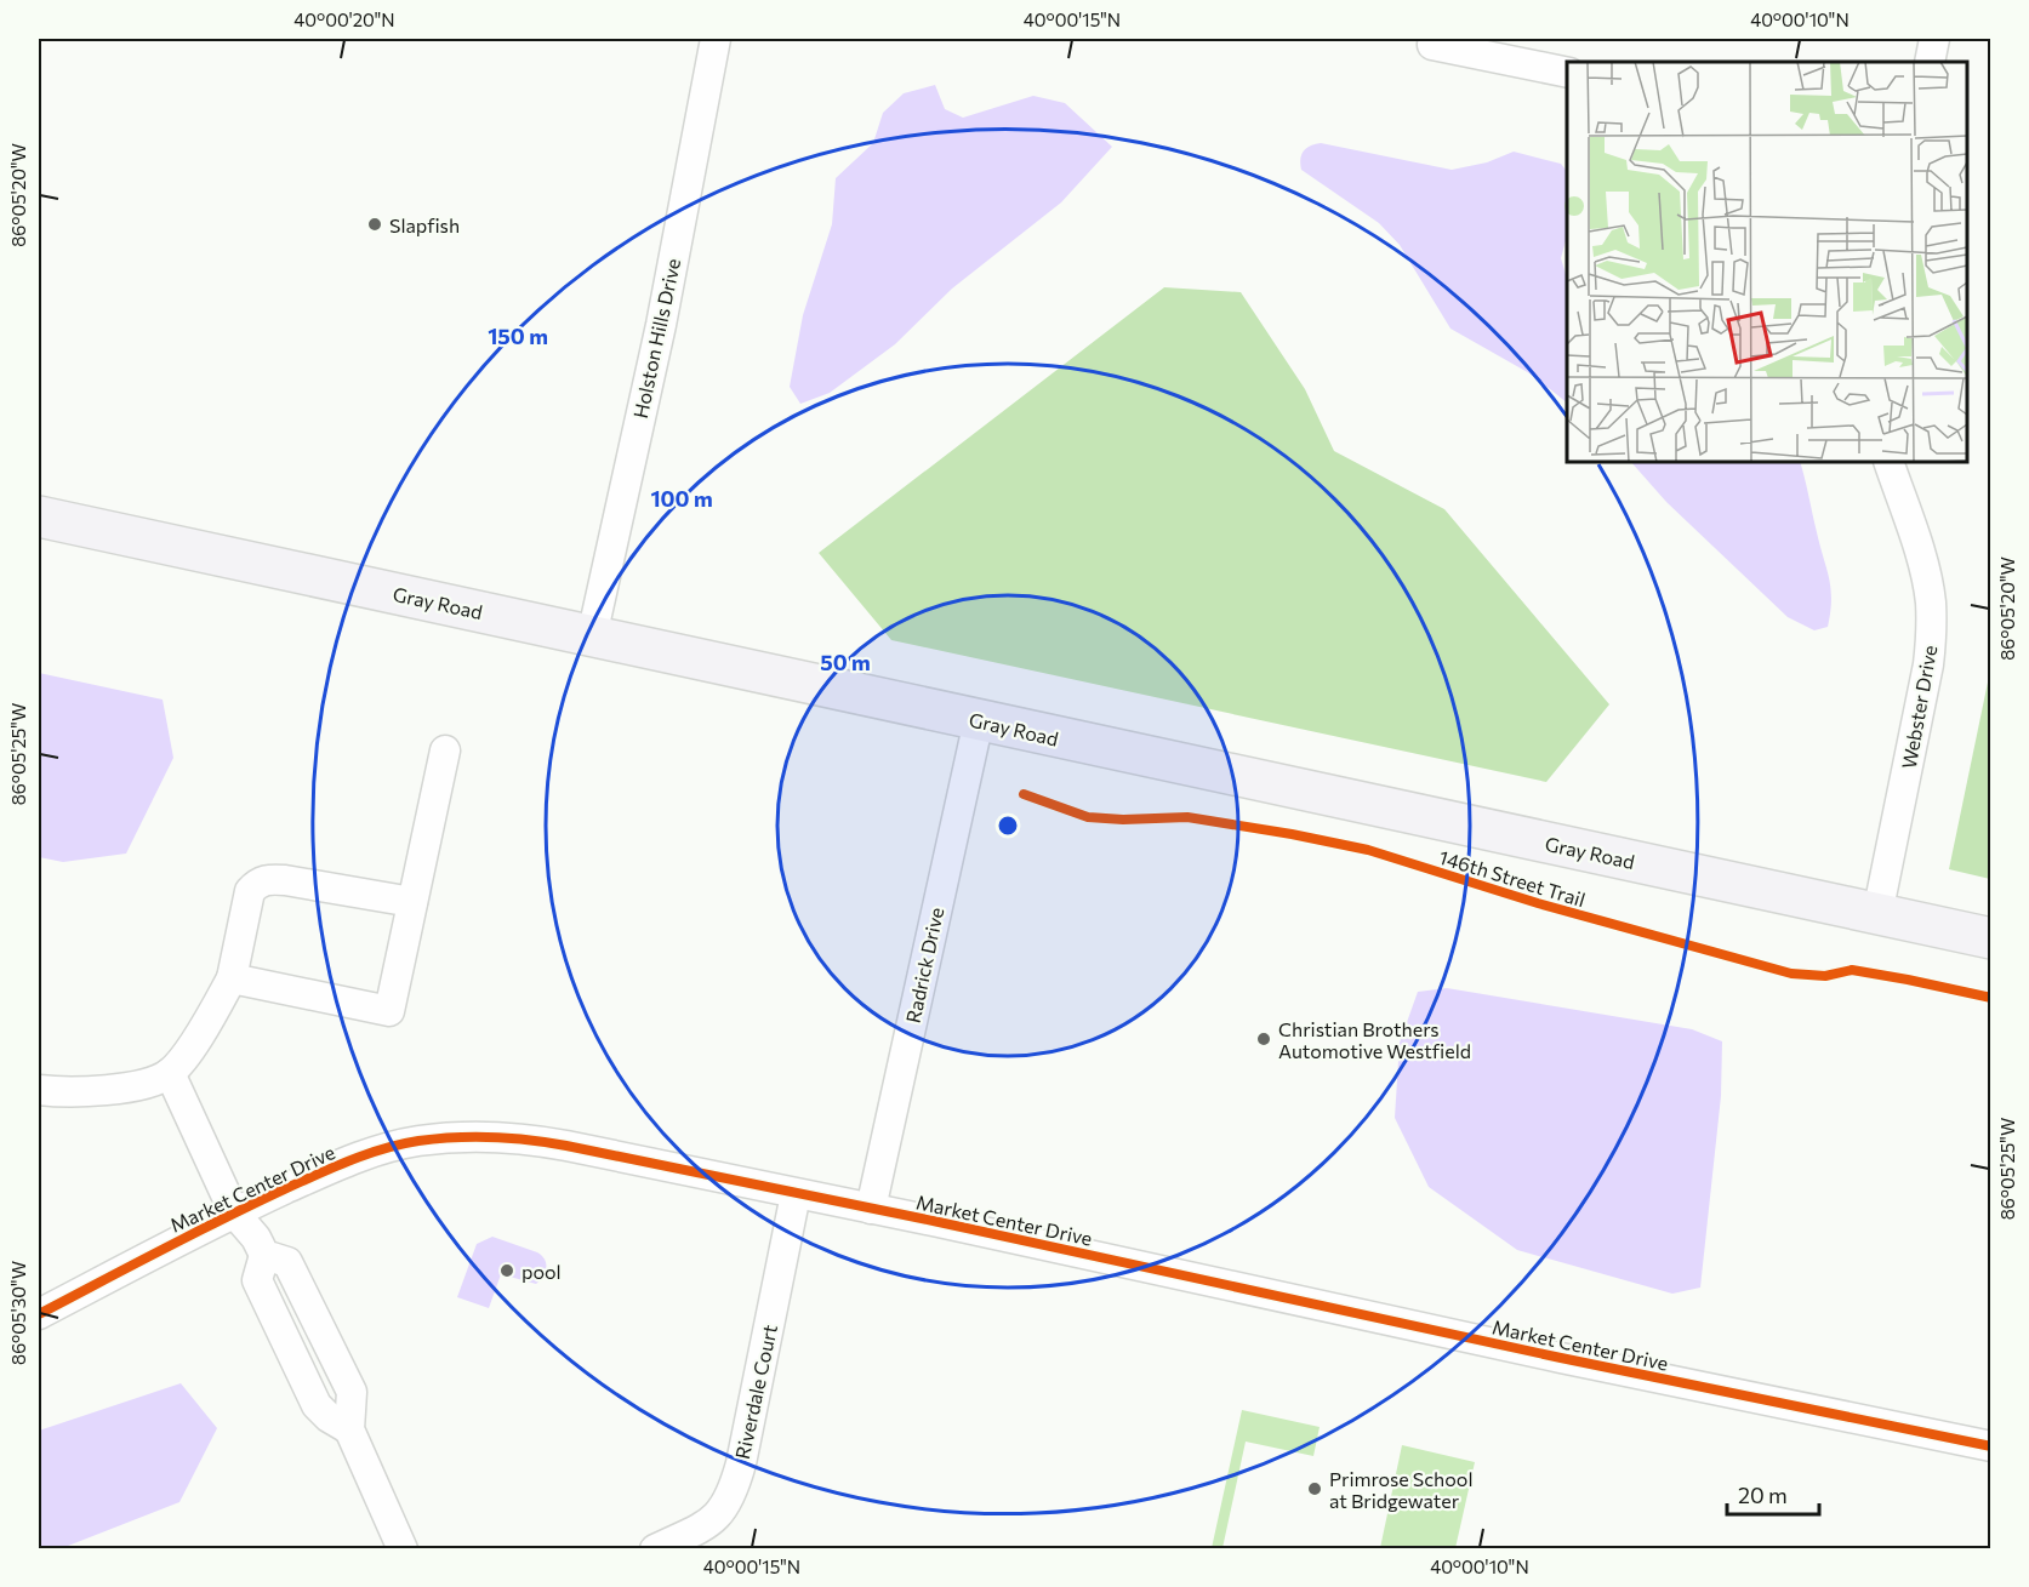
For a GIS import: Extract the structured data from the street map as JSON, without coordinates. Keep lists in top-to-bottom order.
{
  "streets": {
    "street": [
      "Holston Hills Drive",
      "Gray Road",
      "Webster Drive",
      "Radrick Drive",
      "Market Center Drive",
      "Riverdale Court"
    ],
    "cycle path": ["146th Street Trail"]
  },
  "crossings": [
    ["Holston Hills Drive", "Gray Road"],
    ["Gray Road", "Webster Drive"],
    ["Gray Road", "Radrick Drive"],
    ["Radrick Drive", "Market Center Drive"],
    ["Market Center Drive", "Riverdale Court"]
  ],
  "places": [
    "Slapfish",
    "Christian Brothers Automotive Westfield",
    "pool",
    "Primrose School at Bridgewater"
  ],
  "scale_bar": "20 m",
  "coordinates": [
    "40°00'20\"N",
    "40°00'15\"N",
    "40°00'10\"N",
    "86°05'20\"W",
    "86°05'25\"W",
    "86°05'30\"W"
  ],
  "rings": ["150 m", "100 m", "50 m"]
}
